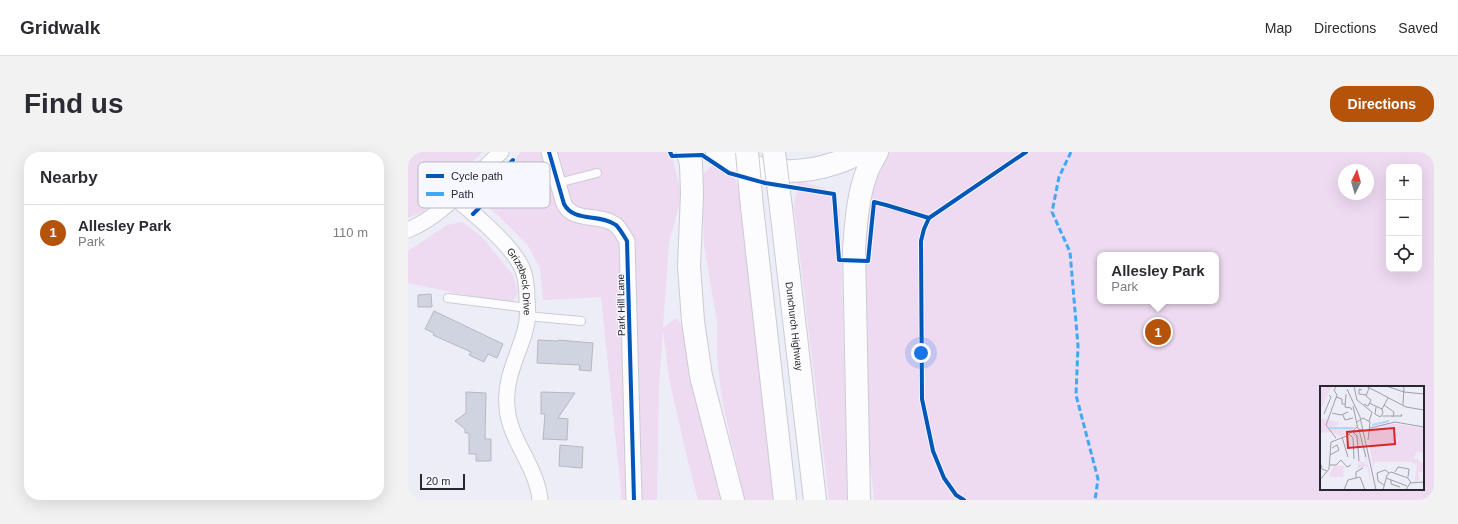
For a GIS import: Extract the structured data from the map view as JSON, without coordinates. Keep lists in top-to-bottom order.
{
  "streets": {
    "highway": ["Dunchurch Highway"],
    "street": ["Grizebeck Drive", "Park Hill Lane"]
  },
  "legend": ["Cycle path", "Path"],
  "scale_bar": "20 m",
  "north": "top",
  "page": {
    "header": "Gridwalk",
    "nav": ["Map", "Directions", "Saved"],
    "buttons": "Directions",
    "title": "Find us",
    "heading": "Nearby",
    "map_buttons": ["+", "−"],
    "list": [
      {
        "mark": "1",
        "name": "Allesley Park",
        "note": "Park",
        "value": "110 m"
      }
    ],
    "popup": ["Allesley Park", "Park"],
    "pins": "1",
    "scale": "20 m"
  }
}
